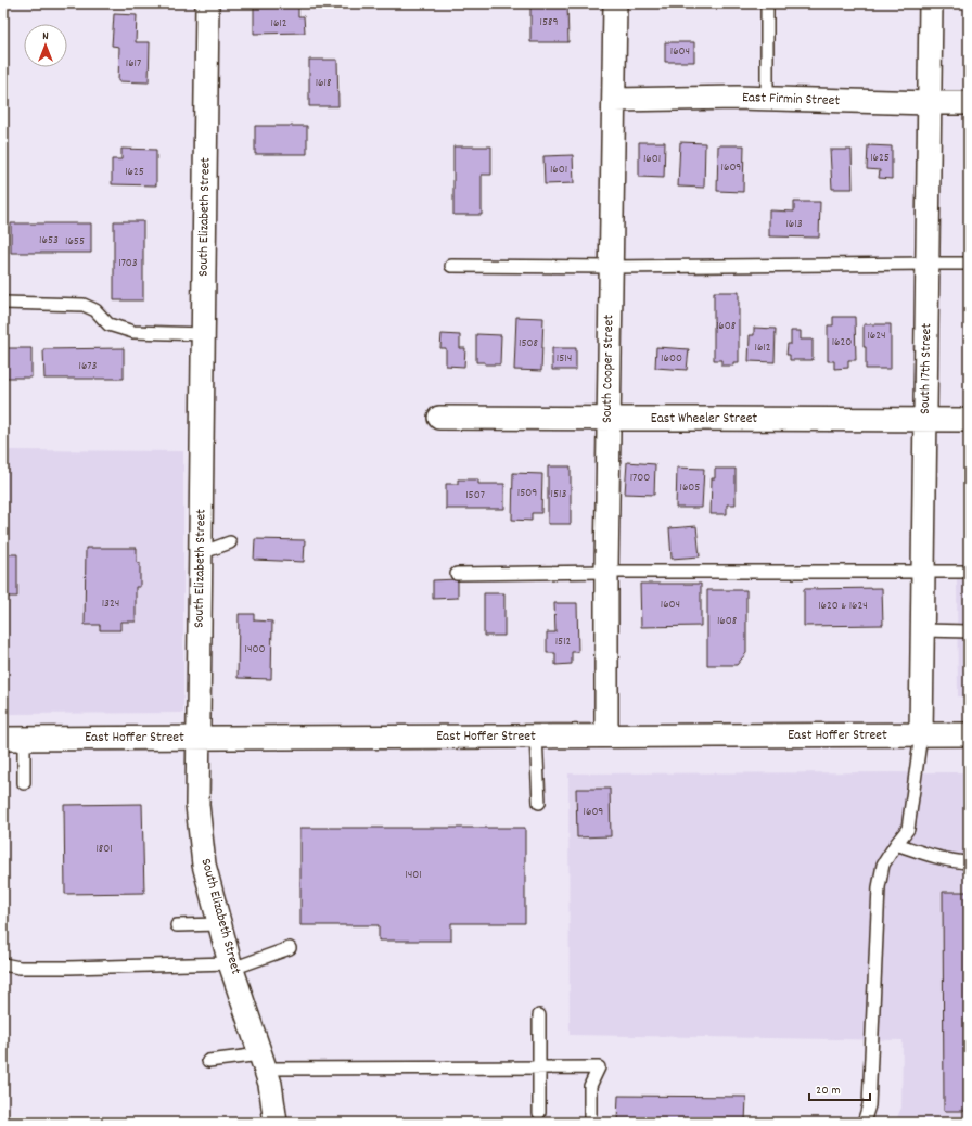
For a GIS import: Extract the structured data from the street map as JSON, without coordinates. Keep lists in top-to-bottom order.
{
  "streets": {
    "street": [
      "East Firmin Street",
      "South Elizabeth Street",
      "South Cooper Street",
      "South 17th Street",
      "East Wheeler Street",
      "East Hoffer Street"
    ]
  },
  "crossings": [
    ["East Firmin Street", "South Cooper Street"],
    ["East Firmin Street", "South 17th Street"],
    ["South Elizabeth Street", "East Hoffer Street"],
    ["South Cooper Street", "East Wheeler Street"],
    ["South Cooper Street", "East Hoffer Street"],
    ["South 17th Street", "East Wheeler Street"],
    ["South 17th Street", "East Hoffer Street"]
  ],
  "house_numbers": [
    "1589",
    "1612",
    "1604",
    "1617",
    "1618",
    "1625",
    "1601",
    "1609",
    "1601",
    "1625",
    "1613",
    "1653",
    "1655",
    "1703",
    "1608",
    "1624",
    "1620",
    "1508",
    "1612",
    "1514",
    "1600",
    "1673",
    "1700",
    "1605",
    "1509",
    "1513",
    "1507",
    "1324",
    "1604",
    "1620 & 1624",
    "1608",
    "1512",
    "1400",
    "1609",
    "1801",
    "1401"
  ],
  "scale_bar": "20 m",
  "north": "top"
}
